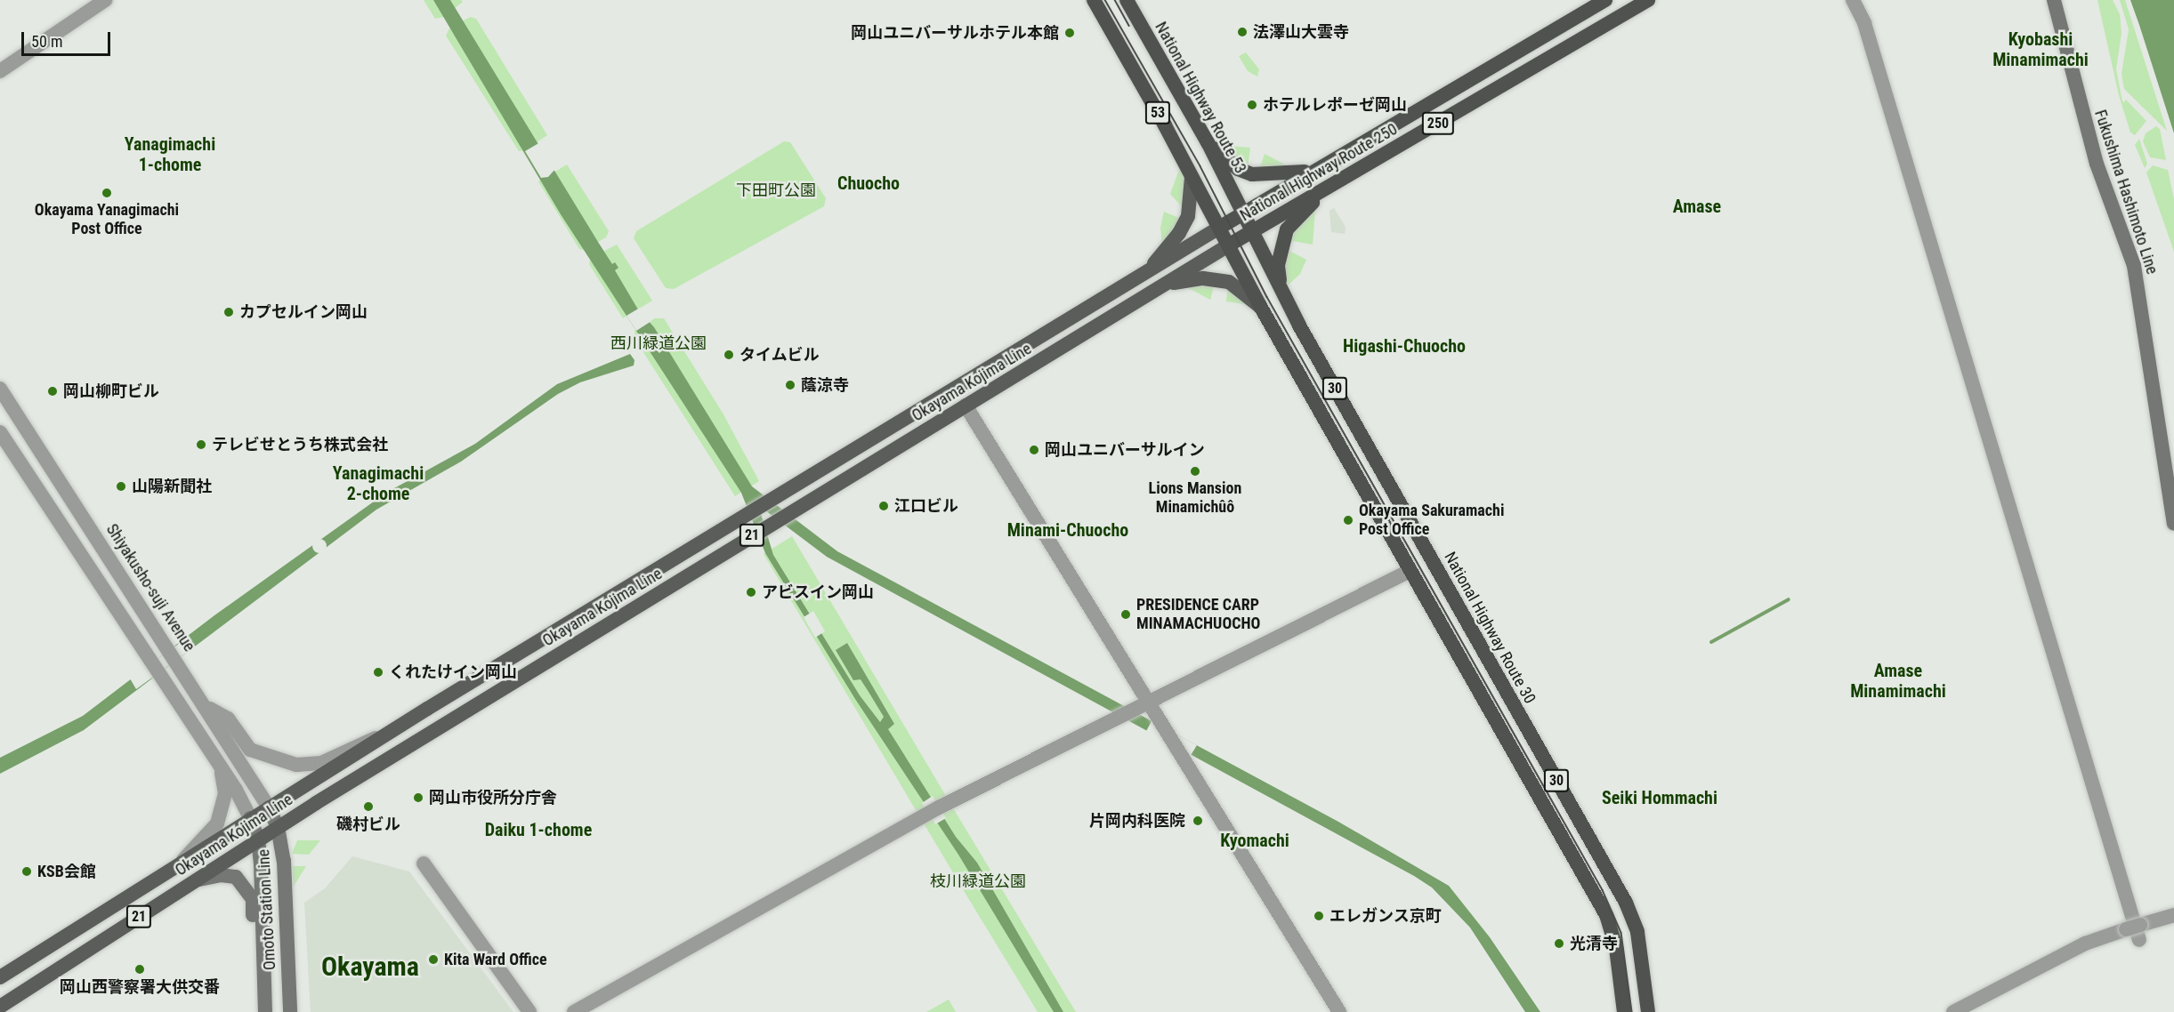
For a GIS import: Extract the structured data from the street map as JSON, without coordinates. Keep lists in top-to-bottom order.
{
  "streets": {
    "highway": [
      "National Highway Route 53",
      "53",
      "250",
      "National Highway Route 250",
      "30",
      "National Highway Route 30"
    ],
    "main road": [
      "Fukushima Hashimoto Line",
      "Okayama Kojima Line",
      "21",
      "Omoto Station Line"
    ],
    "street": ["Shiyakusho-suji Avenue"]
  },
  "crossings": [
    ["National Highway Route 53", "National Highway Route 250"],
    ["National Highway Route 53", "National Highway Route 30"],
    ["53", "National Highway Route 250"],
    ["53", "Okayama Kojima Line"],
    ["53", "30"],
    ["National Highway Route 250", "Okayama Kojima Line"],
    ["National Highway Route 250", "30"],
    ["National Highway Route 250", "National Highway Route 30"],
    ["Okayama Kojima Line", "30"],
    ["Okayama Kojima Line", "Shiyakusho-suji Avenue"],
    ["Okayama Kojima Line", "Omoto Station Line"],
    ["Shiyakusho-suji Avenue", "Omoto Station Line"]
  ],
  "districts": [
    "Kyobashi Minamimachi",
    "Yanagimachi 1-chome",
    "Chuocho",
    "Amase",
    "Higashi-Chuocho",
    "Yanagimachi 2-chome",
    "Minami-Chuocho",
    "Amase Minamimachi",
    "Seiki Hommachi",
    "Daiku 1-chome",
    "Kyomachi",
    "Okayama"
  ],
  "parks": ["下田町公園", "西川緑道公園", "枝川緑道公園"],
  "places": [
    "法澤山大雲寺",
    "岡山ユニバーサルホテル本館",
    "ホテルレポーゼ岡山",
    "Okayama Yanagimachi Post Office",
    "カプセルイン岡山",
    "タイムビル",
    "蔭涼寺",
    "岡山柳町ビル",
    "テレビせとうち株式会社",
    "岡山ユニバーサルイン",
    "Lions Mansion Minamichûô",
    "山陽新聞社",
    "江口ビル",
    "Okayama Sakuramachi Post Office",
    "アビスイン岡山",
    "PRESIDENCE CARP MINAMACHUOCHO",
    "くれたけイン岡山",
    "岡山市役所分庁舎",
    "磯村ビル",
    "片岡内科医院",
    "KSB会館",
    "エレガンス京町",
    "光清寺",
    "Kita Ward Office",
    "岡山西警察署大供交番"
  ],
  "scale_bar": "50 m"
}
